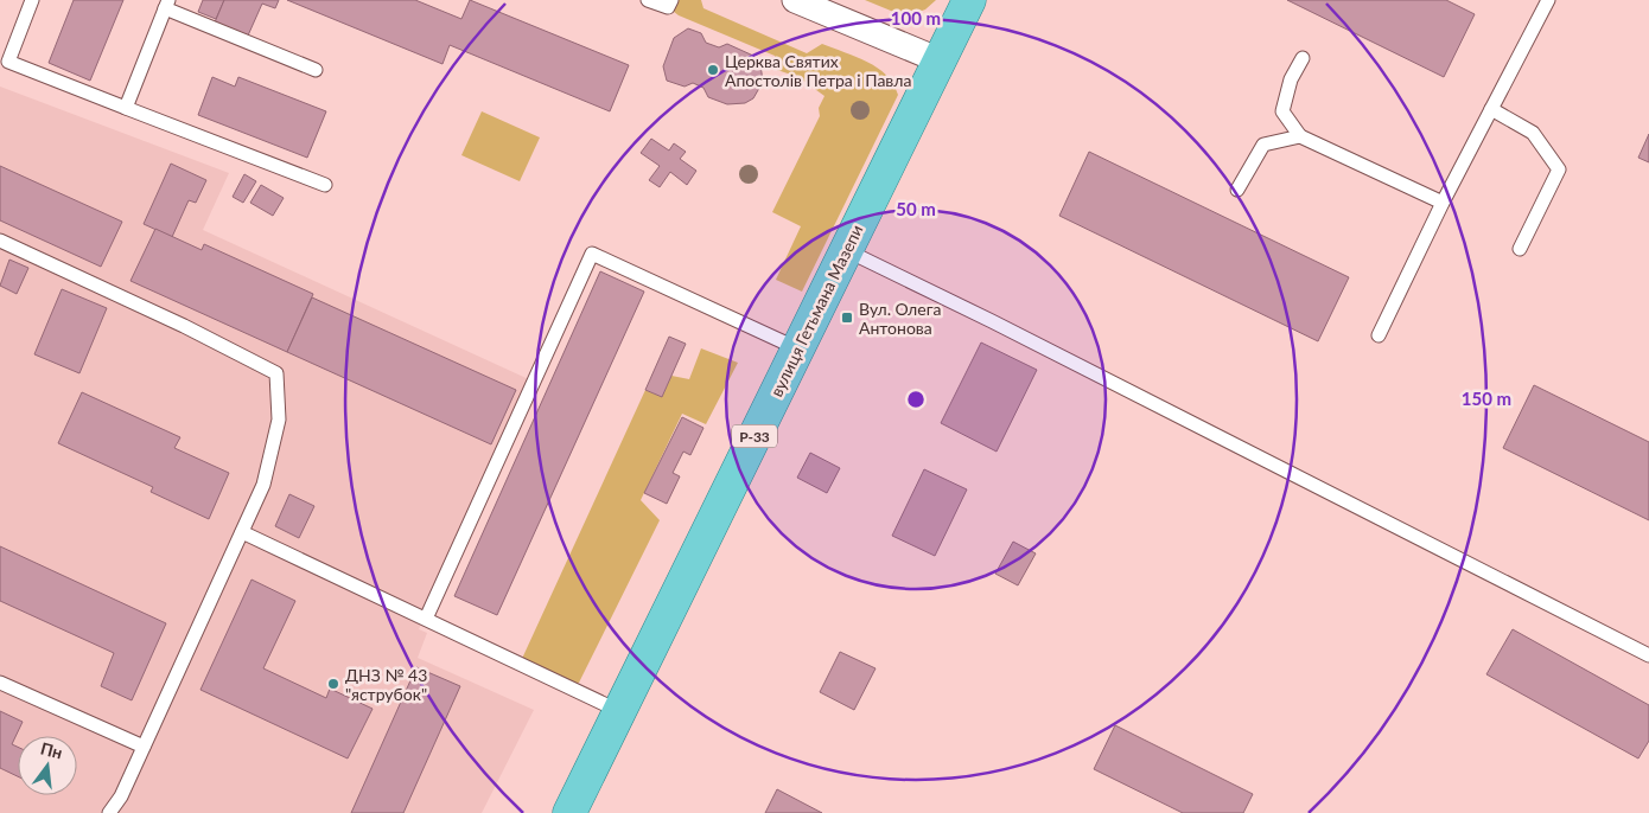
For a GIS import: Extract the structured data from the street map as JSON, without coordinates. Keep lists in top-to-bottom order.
{
  "streets": {
    "main road": ["вулиця Гетьмана Мазепи", "Р-33"]
  },
  "places": {
    "other": ["Церква Святих Апостолів Петра і Павла", "ДНЗ № 43 \"яструбок\""],
    "transit": ["Вул. Олега Антонова"]
  },
  "north": "top",
  "rings": ["100 m", "50 m", "150 m"]
}
